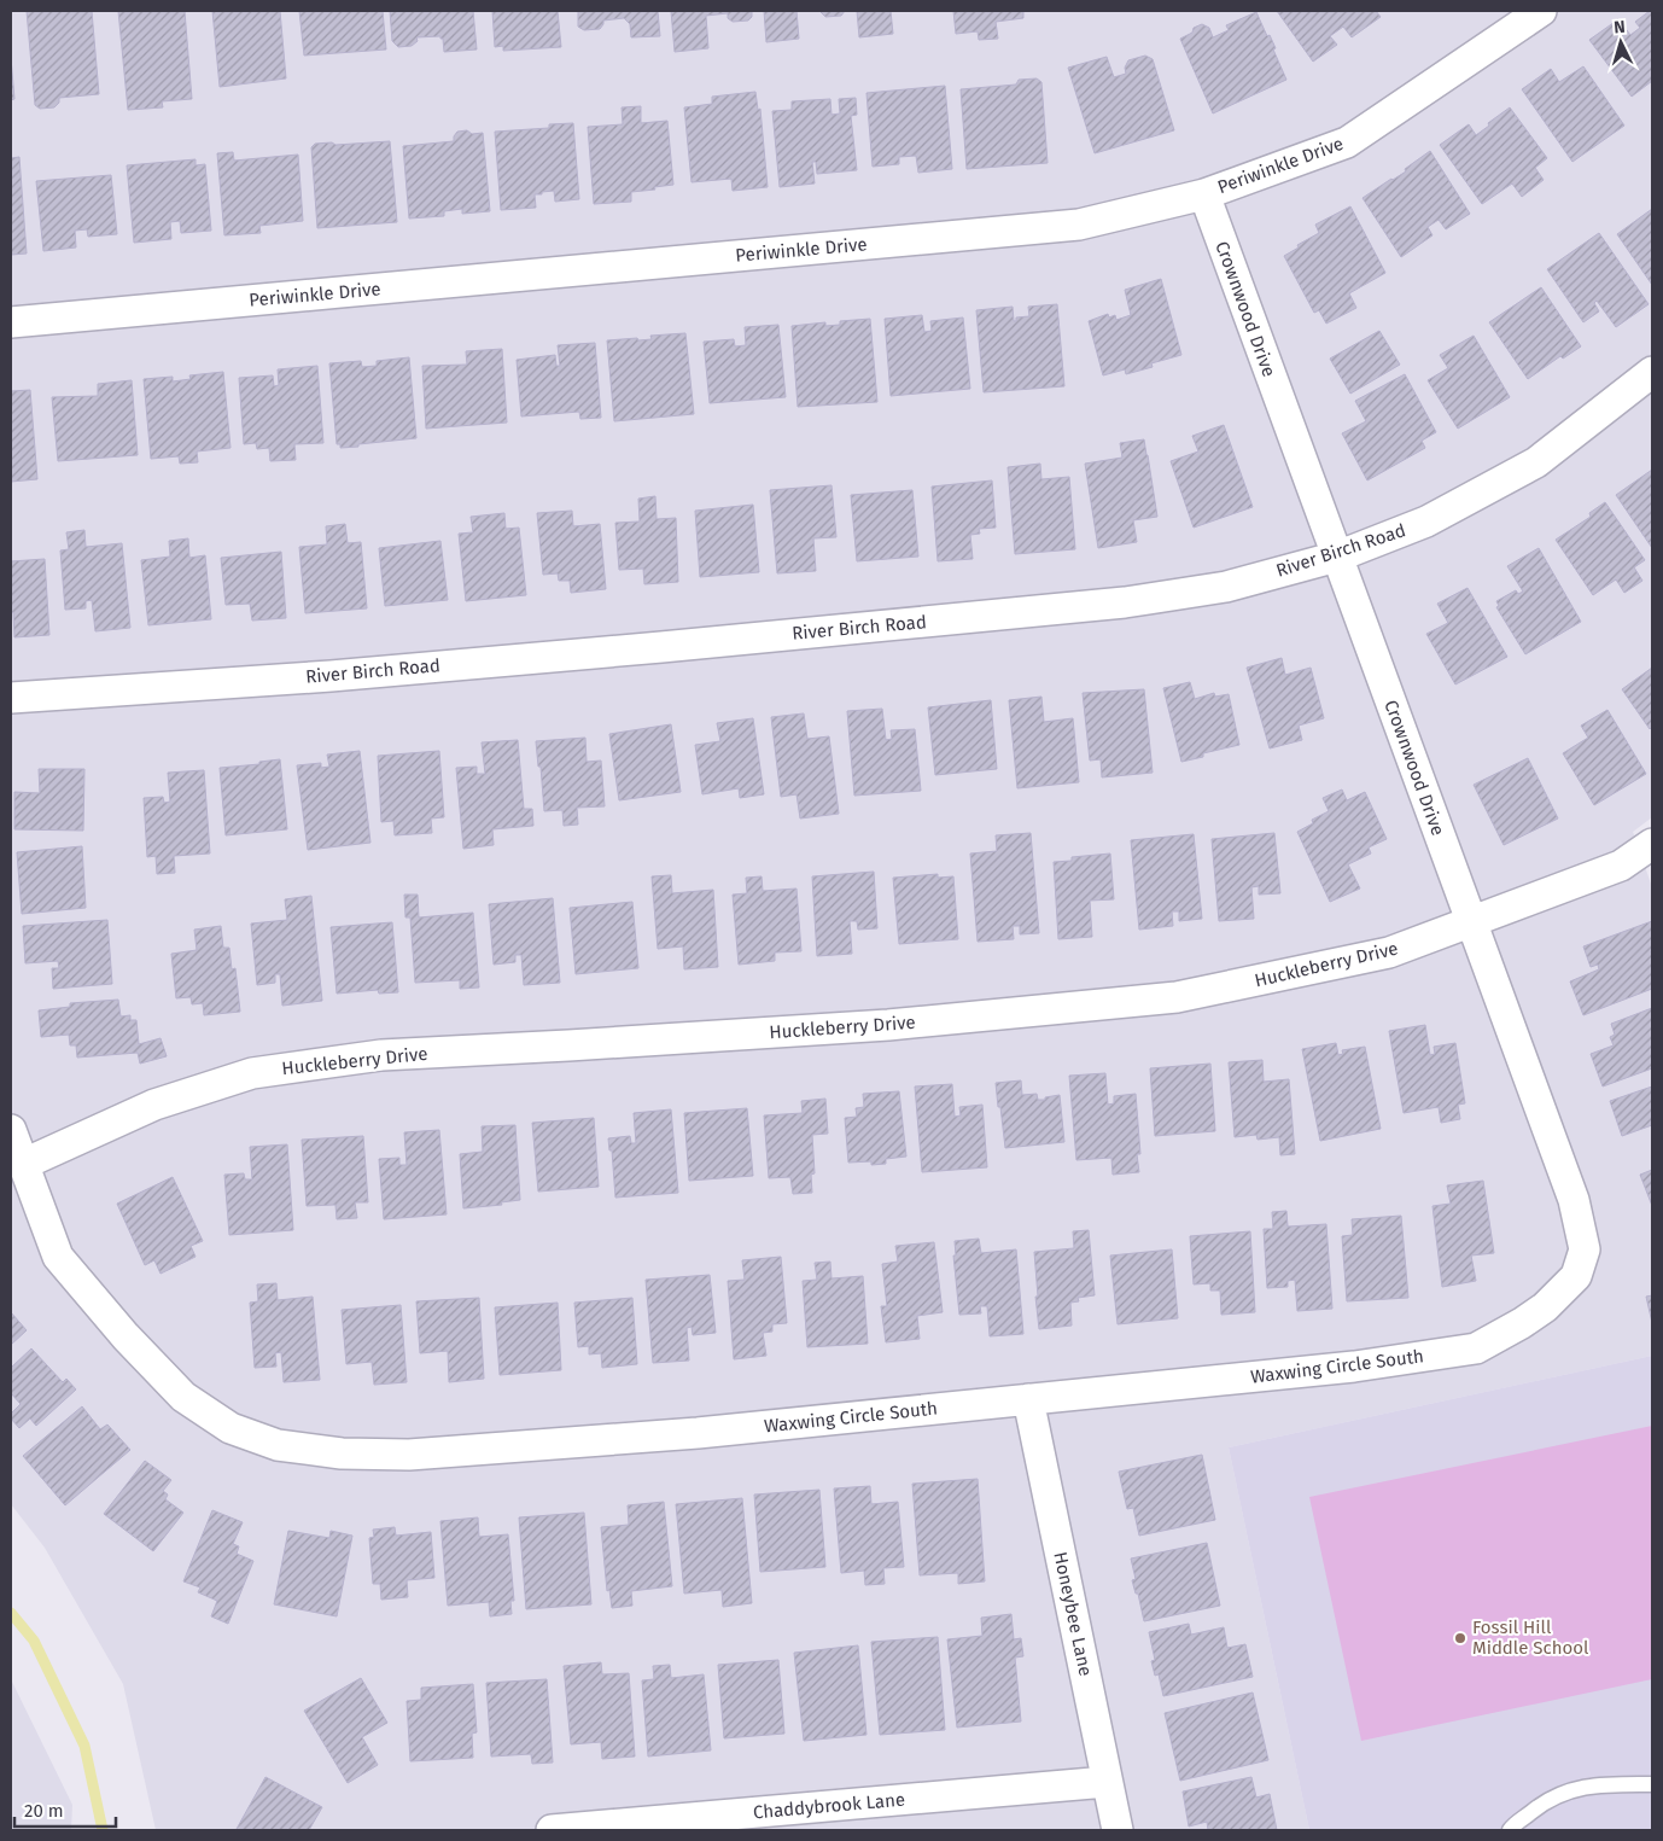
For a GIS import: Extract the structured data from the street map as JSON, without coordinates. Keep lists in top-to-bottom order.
{
  "streets": {
    "street": [
      "Periwinkle Drive",
      "Crownwood Drive",
      "River Birch Road",
      "Huckleberry Drive",
      "Waxwing Circle South",
      "Honeybee Lane",
      "Chaddybrook Lane"
    ]
  },
  "crossings": [
    ["Periwinkle Drive", "Crownwood Drive"],
    ["Crownwood Drive", "River Birch Road"],
    ["Crownwood Drive", "Huckleberry Drive"],
    ["Crownwood Drive", "Waxwing Circle South"],
    ["Huckleberry Drive", "Waxwing Circle South"],
    ["Waxwing Circle South", "Honeybee Lane"],
    ["Honeybee Lane", "Chaddybrook Lane"]
  ],
  "places": ["Fossil Hill Middle School"],
  "scale_bar": "20 m",
  "north": "top"
}
